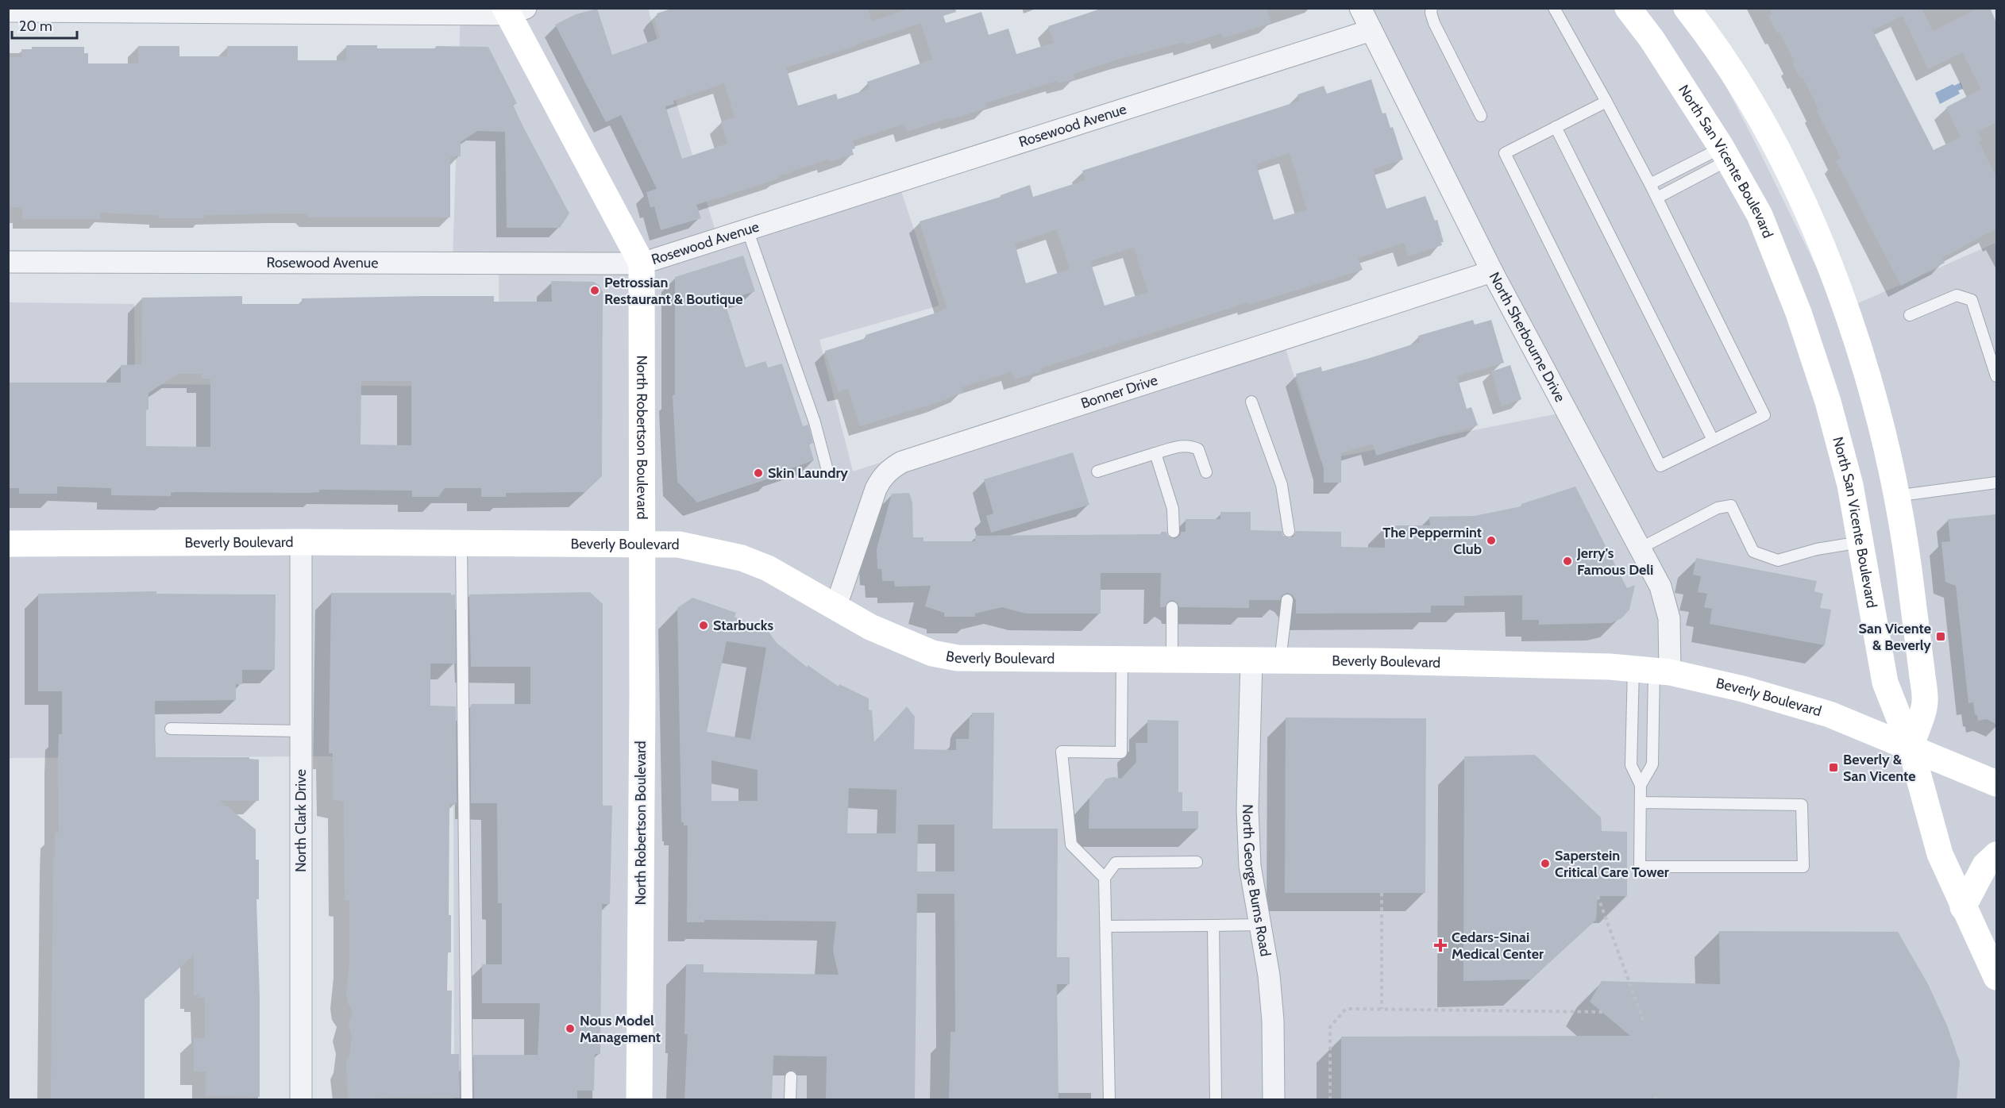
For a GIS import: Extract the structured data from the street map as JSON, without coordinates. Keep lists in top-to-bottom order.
{
  "streets": {
    "main road": ["North San Vicente Boulevard", "North Robertson Boulevard", "Beverly Boulevard"],
    "street": [
      "Rosewood Avenue",
      "North Sherbourne Drive",
      "Bonner Drive",
      "North Clark Drive",
      "North George Burns Road"
    ]
  },
  "crossings": [
    ["Rosewood Avenue", "North Sherbourne Drive"],
    ["Rosewood Avenue", "North Robertson Boulevard"],
    ["North San Vicente Boulevard", "Beverly Boulevard"],
    ["North Sherbourne Drive", "Bonner Drive"],
    ["North Sherbourne Drive", "Beverly Boulevard"],
    ["Bonner Drive", "Beverly Boulevard"],
    ["North Robertson Boulevard", "Beverly Boulevard"],
    ["Beverly Boulevard", "North Clark Drive"],
    ["Beverly Boulevard", "North George Burns Road"]
  ],
  "places": {
    "other": [
      "Petrossian Restaurant & Boutique",
      "Skin Laundry",
      "The Peppermint Club",
      "Jerry's Famous Deli",
      "Starbucks",
      "Saperstein Critical Care Tower",
      "Nous Model Management"
    ],
    "transit": ["San Vicente & Beverly", "Beverly & San Vicente"],
    "health": ["Cedars-Sinai Medical Center"]
  },
  "scale_bar": "20 m"
}
